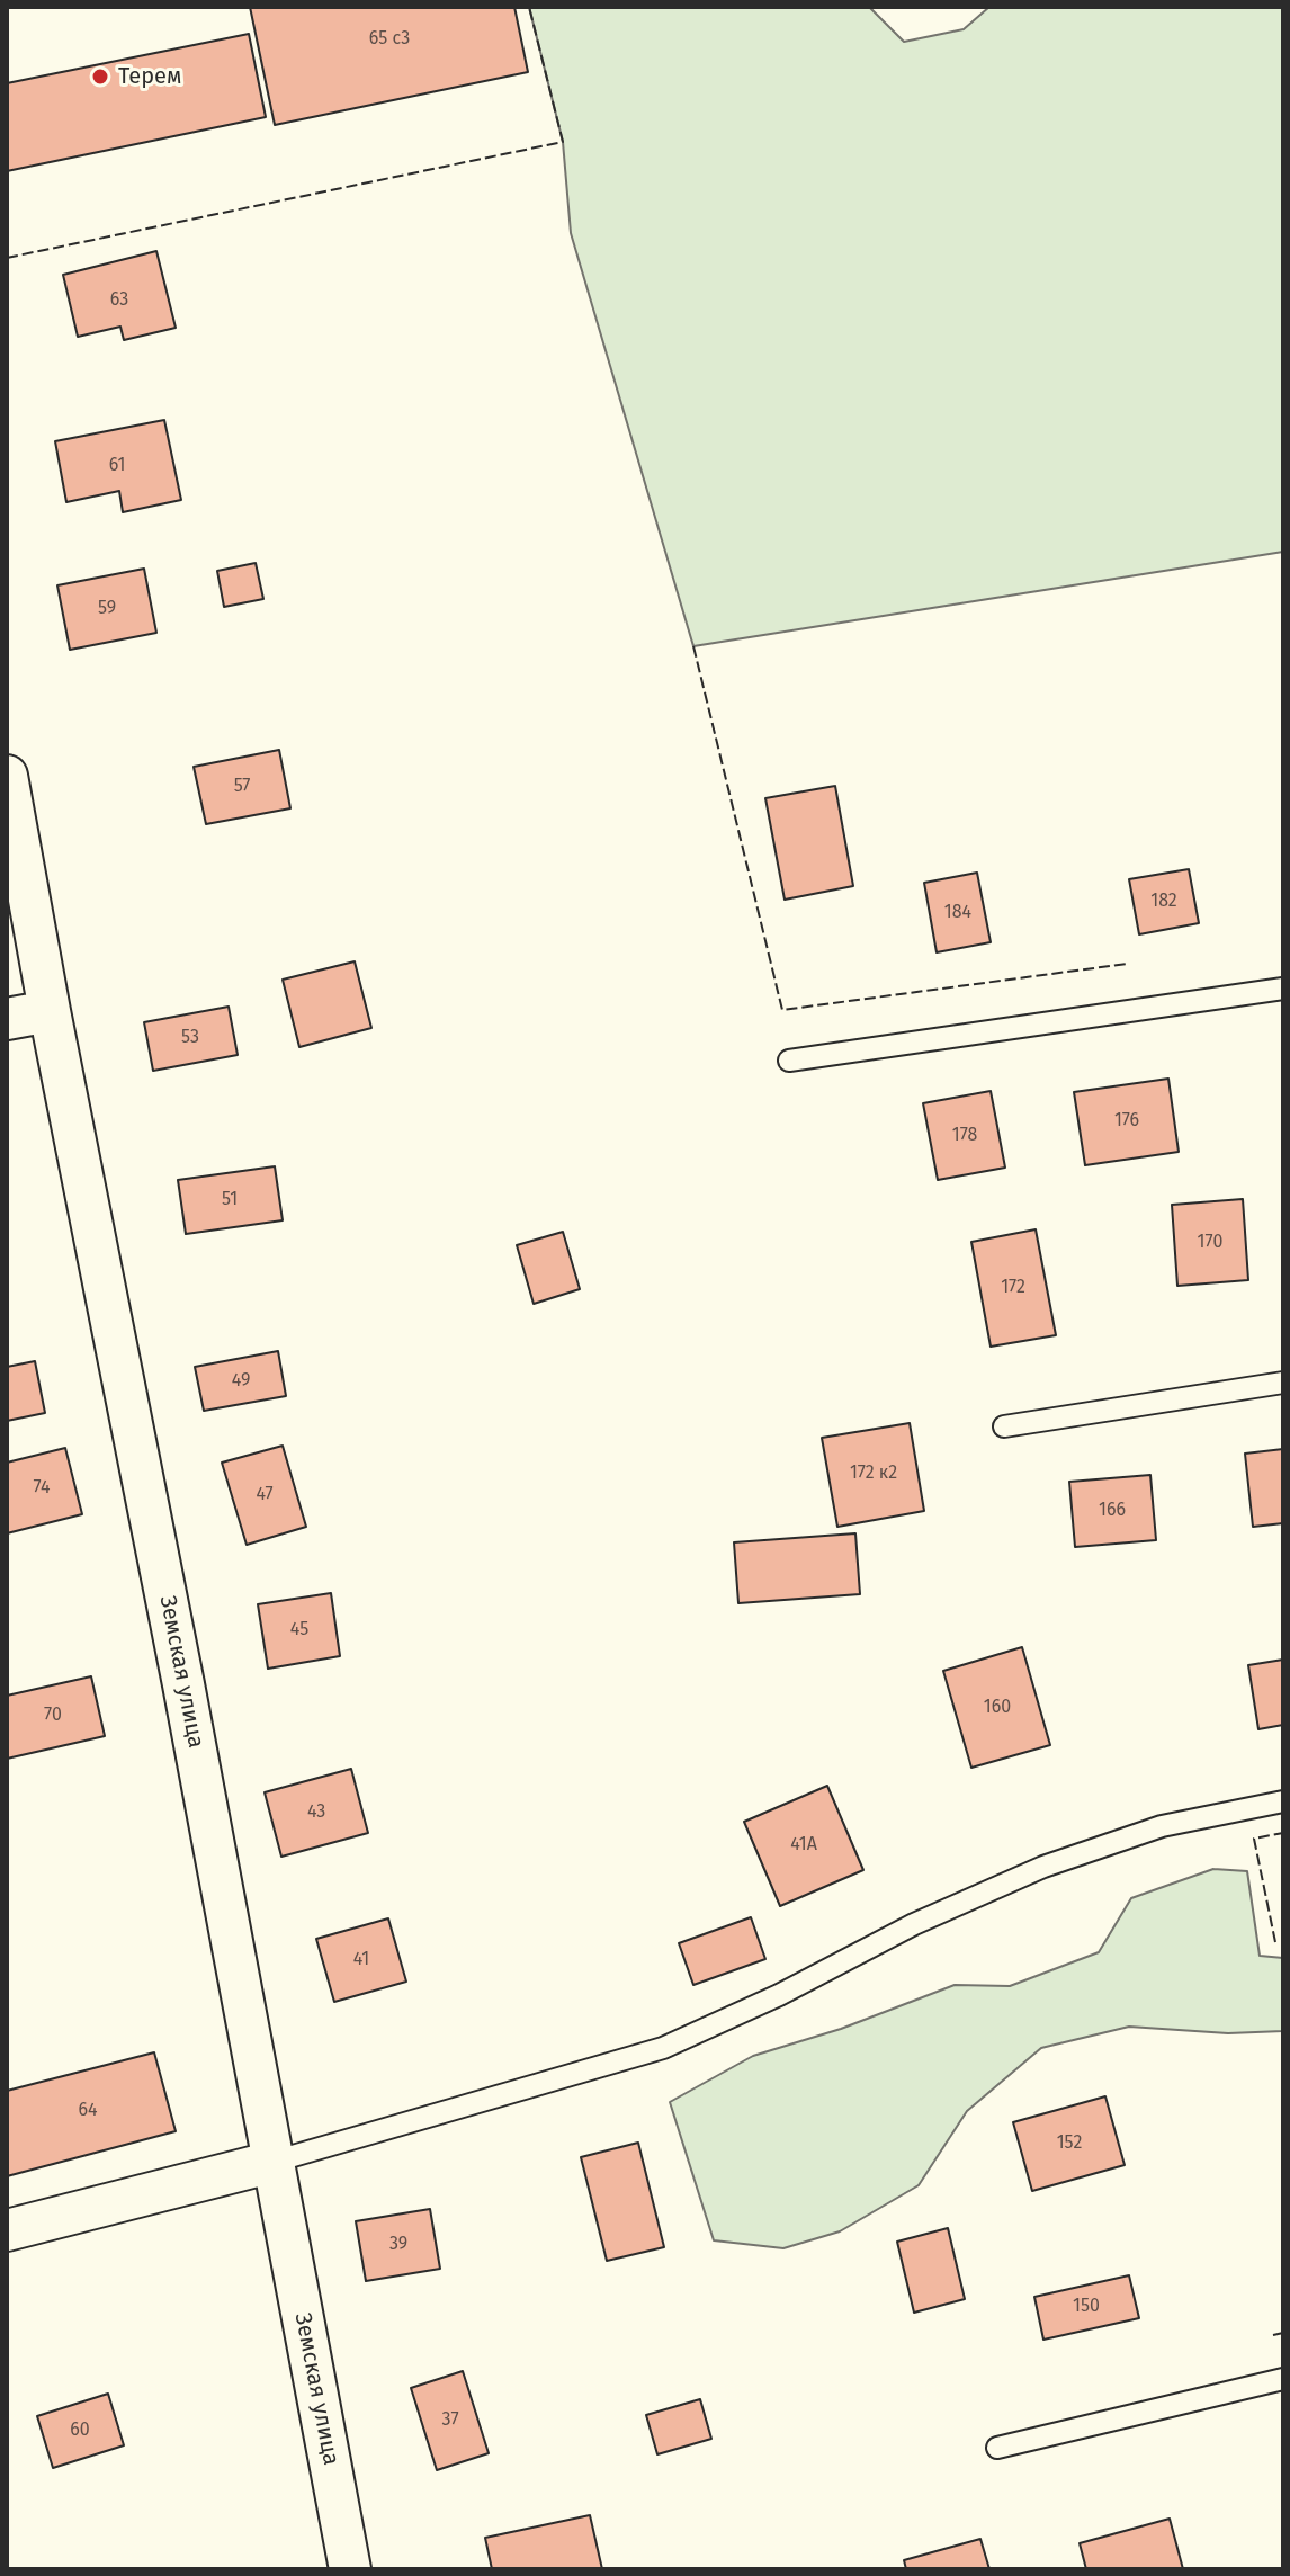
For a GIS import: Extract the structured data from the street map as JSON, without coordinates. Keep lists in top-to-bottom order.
{
  "streets": {
    "street": ["Земская улица"]
  },
  "places": ["Терем"],
  "house_numbers": [
    "65 с3",
    "63",
    "61",
    "59",
    "57",
    "182",
    "184",
    "53",
    "176",
    "178",
    "51",
    "170",
    "172",
    "49",
    "172 к2",
    "74",
    "47",
    "166",
    "45",
    "160",
    "70",
    "43",
    "41А",
    "41",
    "64",
    "152",
    "39",
    "150",
    "37",
    "60"
  ]
}
